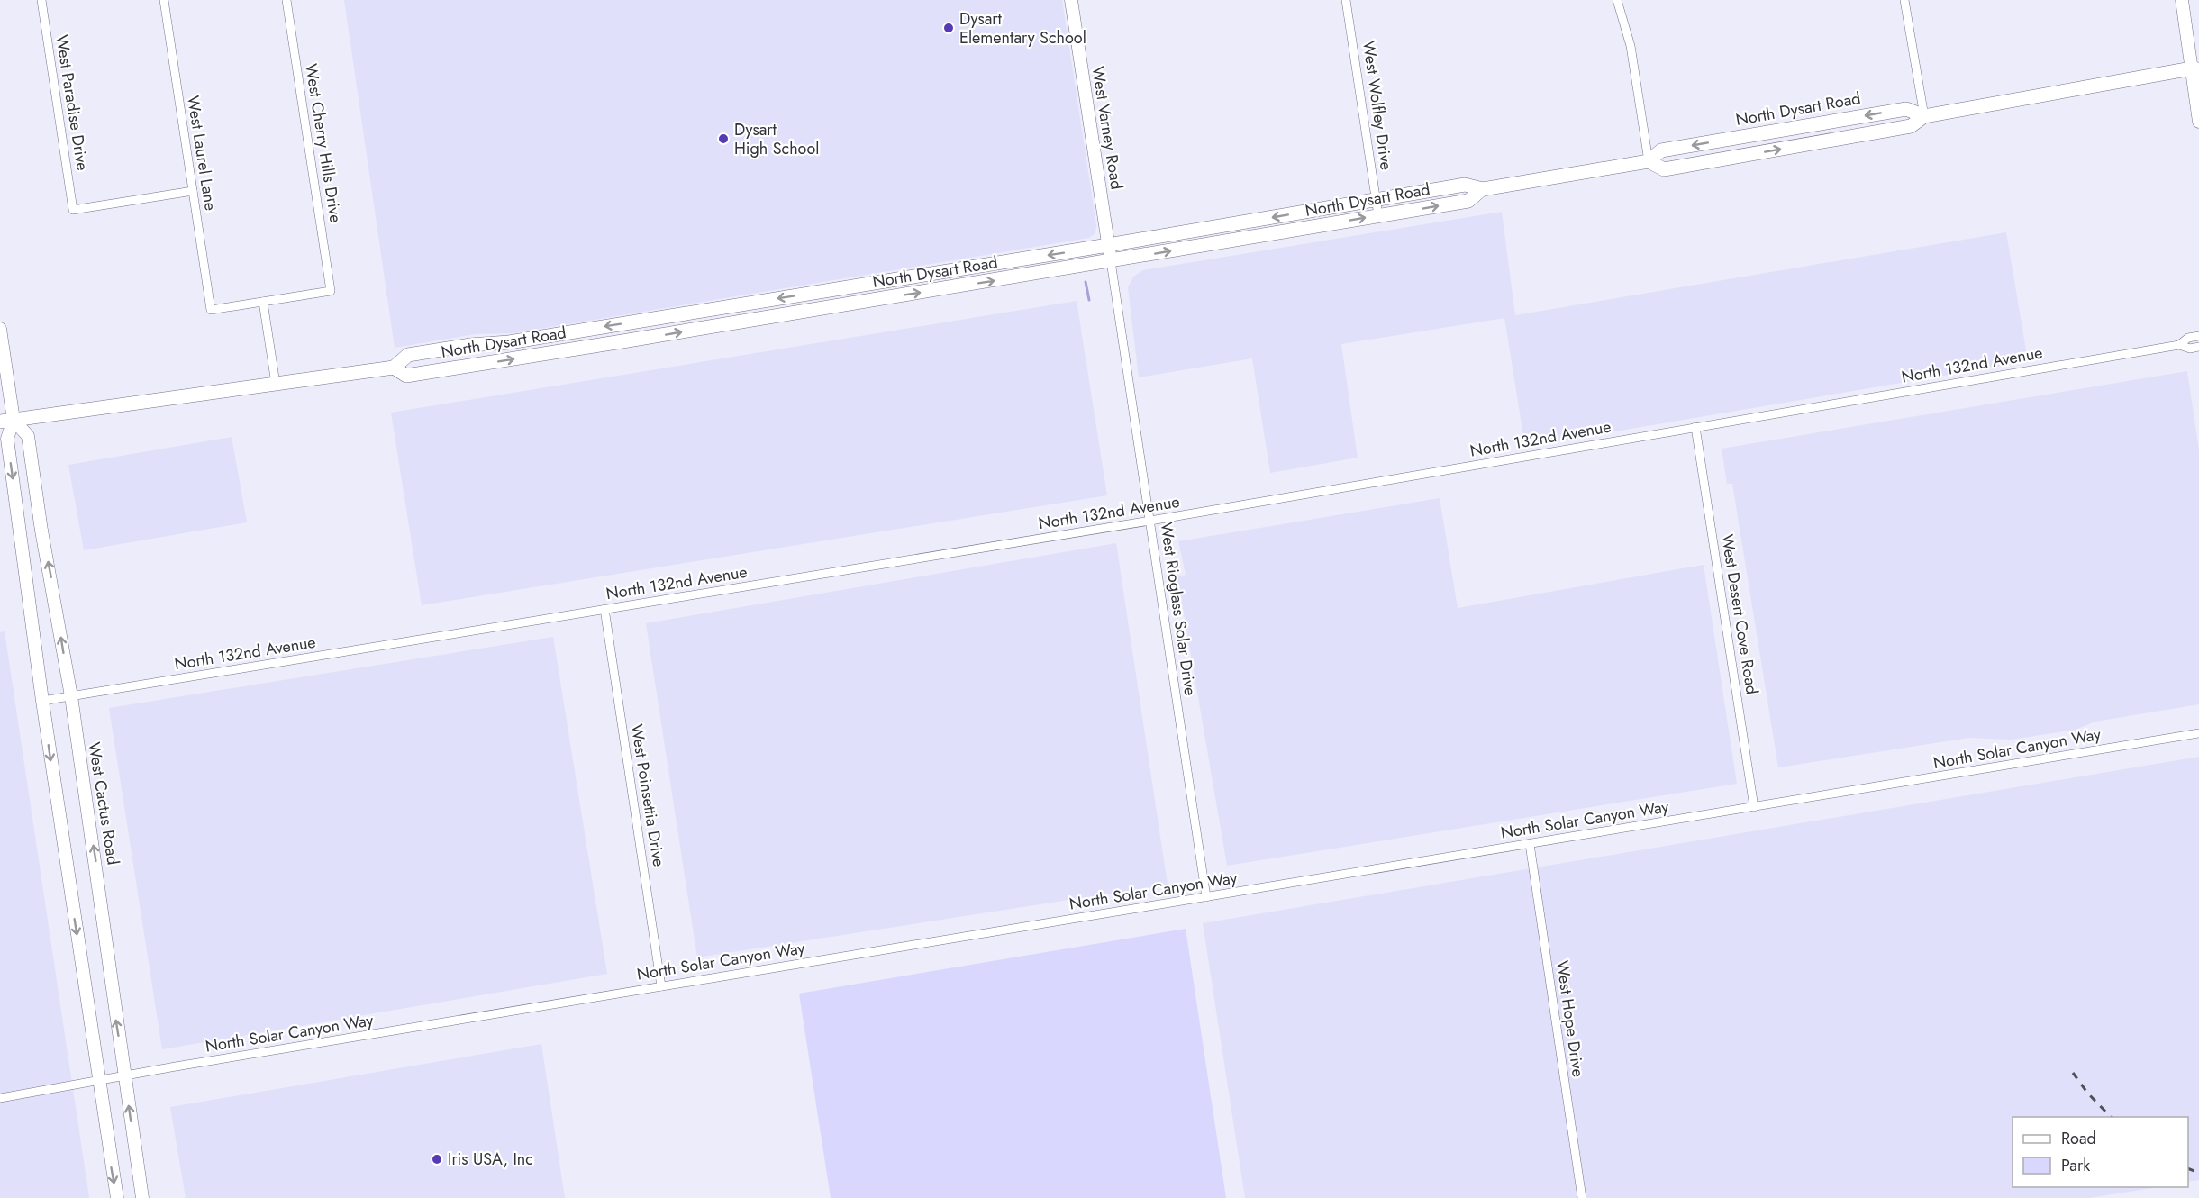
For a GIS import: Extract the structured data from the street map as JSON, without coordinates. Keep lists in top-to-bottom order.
{
  "streets": {
    "main road": ["North Dysart Road", "West Varney Road", "West Cactus Road"],
    "street": [
      "West Paradise Drive",
      "West Wolfley Drive",
      "West Cherry Hills Drive",
      "West Laurel Lane",
      "North 132nd Avenue",
      "West Rioglass Solar Drive",
      "West Desert Cove Road",
      "North Solar Canyon Way",
      "West Poinsettia Drive",
      "West Hope Drive"
    ]
  },
  "crossings": [
    ["West Paradise Drive", "West Laurel Lane"],
    ["West Wolfley Drive", "North Dysart Road"],
    ["North Dysart Road", "West Varney Road"],
    ["North Dysart Road", "West Rioglass Solar Drive"],
    ["North Dysart Road", "West Cactus Road"],
    ["West Varney Road", "West Rioglass Solar Drive"],
    ["West Cherry Hills Drive", "West Laurel Lane"],
    ["North 132nd Avenue", "West Rioglass Solar Drive"],
    ["North 132nd Avenue", "West Desert Cove Road"],
    ["North 132nd Avenue", "West Poinsettia Drive"],
    ["North 132nd Avenue", "West Cactus Road"],
    ["West Rioglass Solar Drive", "North Solar Canyon Way"],
    ["West Desert Cove Road", "North Solar Canyon Way"],
    ["North Solar Canyon Way", "West Poinsettia Drive"],
    ["North Solar Canyon Way", "West Cactus Road"],
    ["North Solar Canyon Way", "West Hope Drive"]
  ],
  "places": ["Dysart Elementary School", "Dysart High School", "Iris USA, Inc"],
  "legend": ["Road", "Park"]
}
